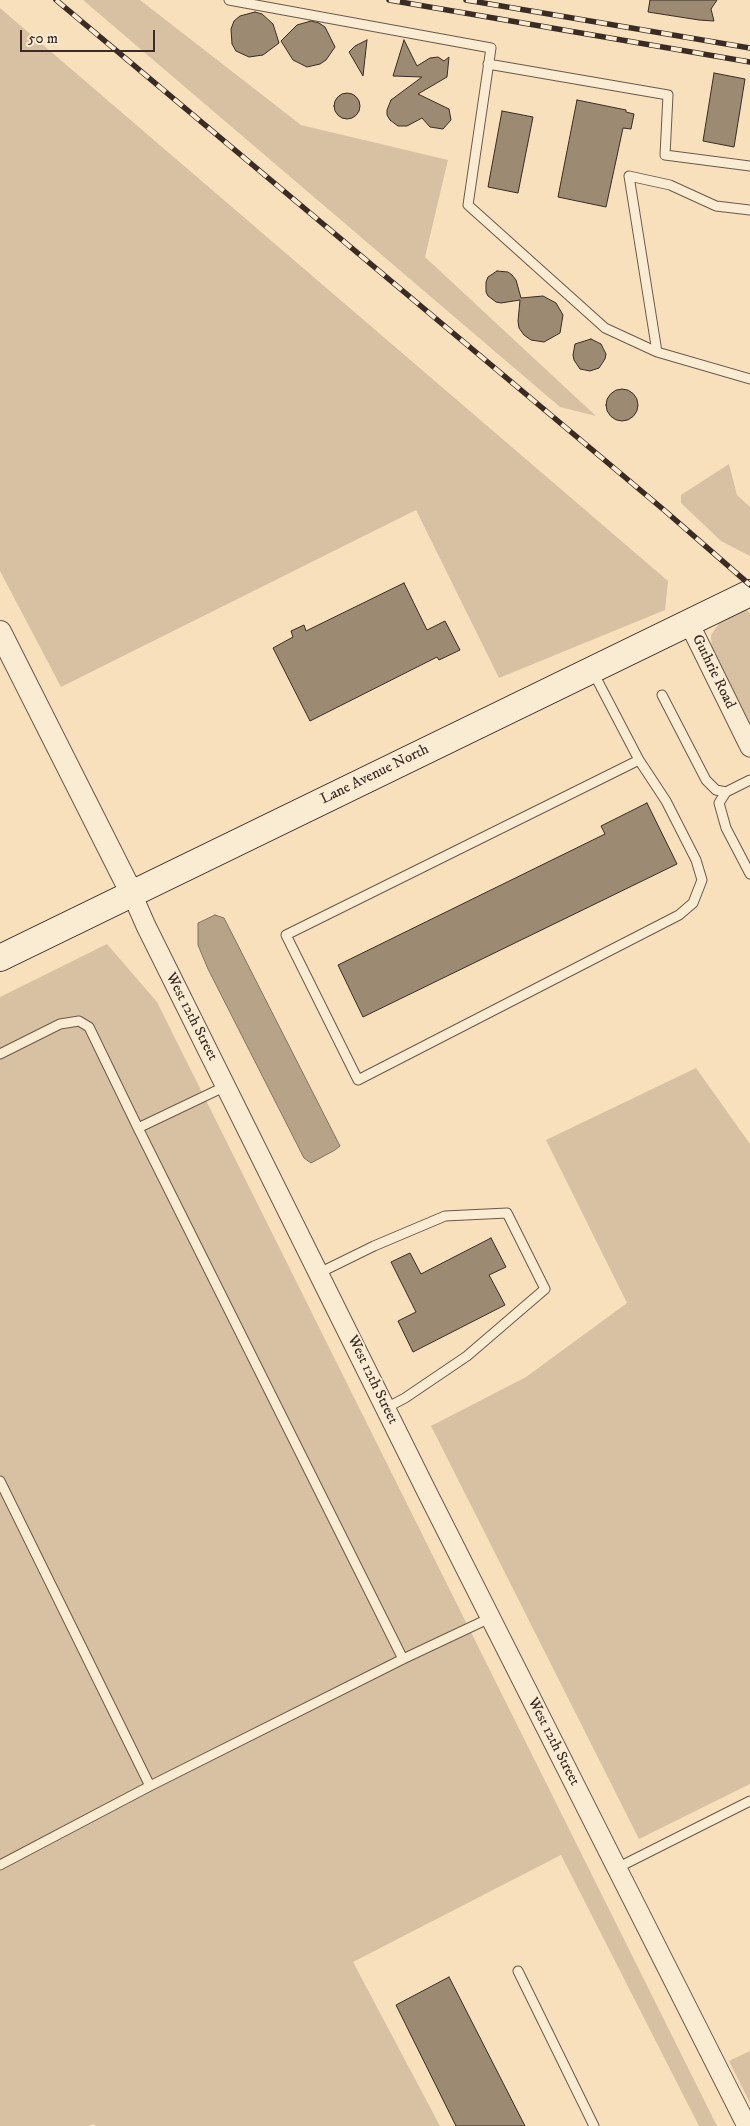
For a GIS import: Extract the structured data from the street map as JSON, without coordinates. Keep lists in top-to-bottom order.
{
  "streets": {
    "main road": ["Lane Avenue North"],
    "street": ["Guthrie Road", "West 12th Street"]
  },
  "crossings": [
    ["Guthrie Road", "Lane Avenue North"],
    ["Lane Avenue North", "West 12th Street"]
  ],
  "scale_bar": "50 m"
}
